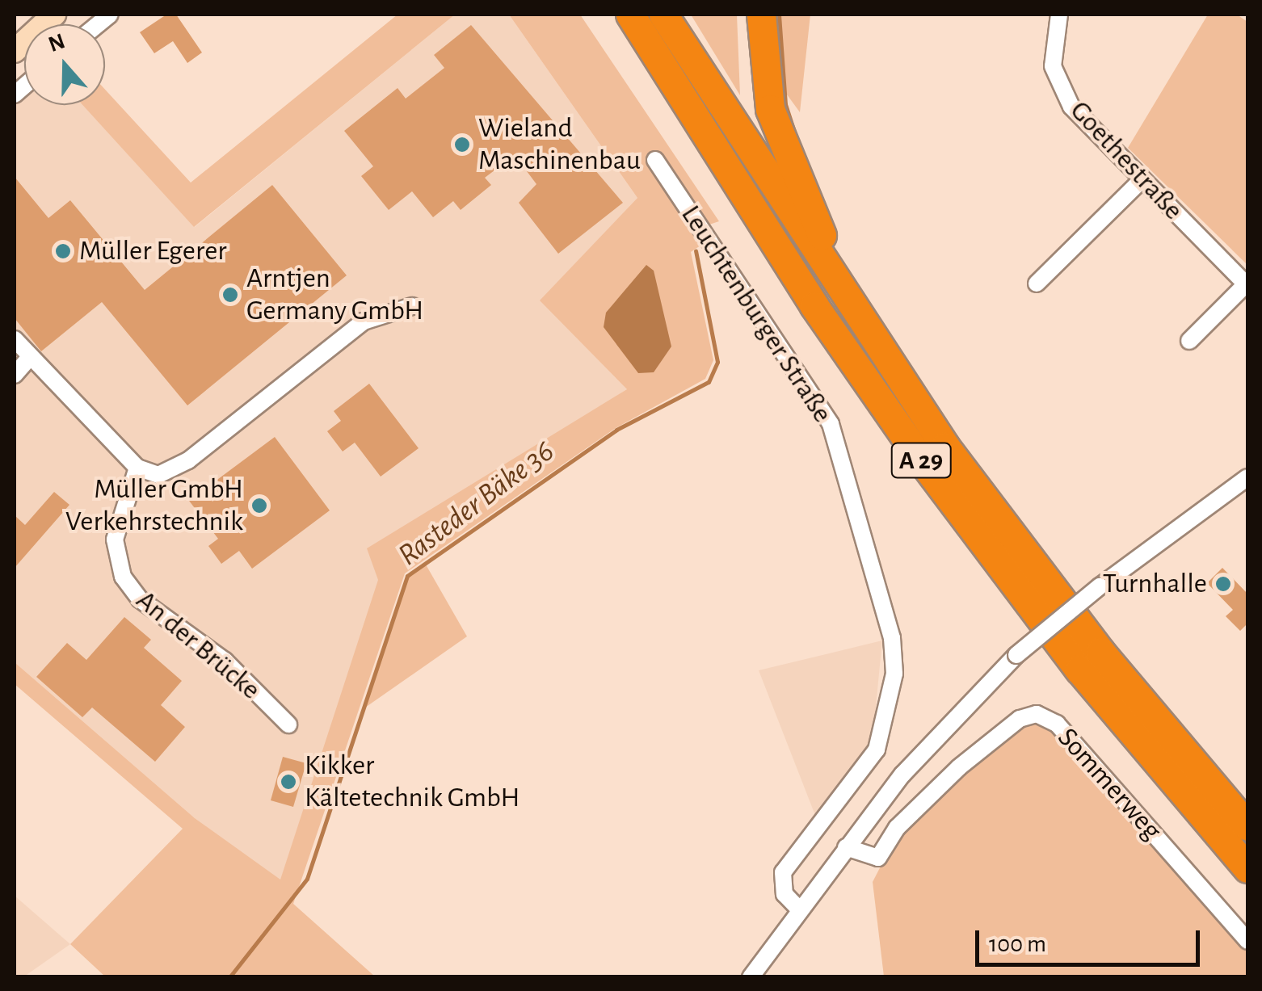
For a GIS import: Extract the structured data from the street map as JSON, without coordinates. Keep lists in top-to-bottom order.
{
  "streets": {
    "highway": ["A 29"],
    "street": [
      "Goethestraße",
      "Leuchtenburger Straße",
      "An der Brücke",
      "Sommerweg"
    ]
  },
  "water": ["Rasteder Bäke 36"],
  "places": [
    "Wieland Maschinenbau",
    "Müller Egerer",
    "Arntjen Germany GmbH",
    "Müller GmbH Verkehrstechnik",
    "Turnhalle",
    "Kikker Kältetechnik GmbH"
  ],
  "scale_bar": "100 m",
  "north": "top"
}
